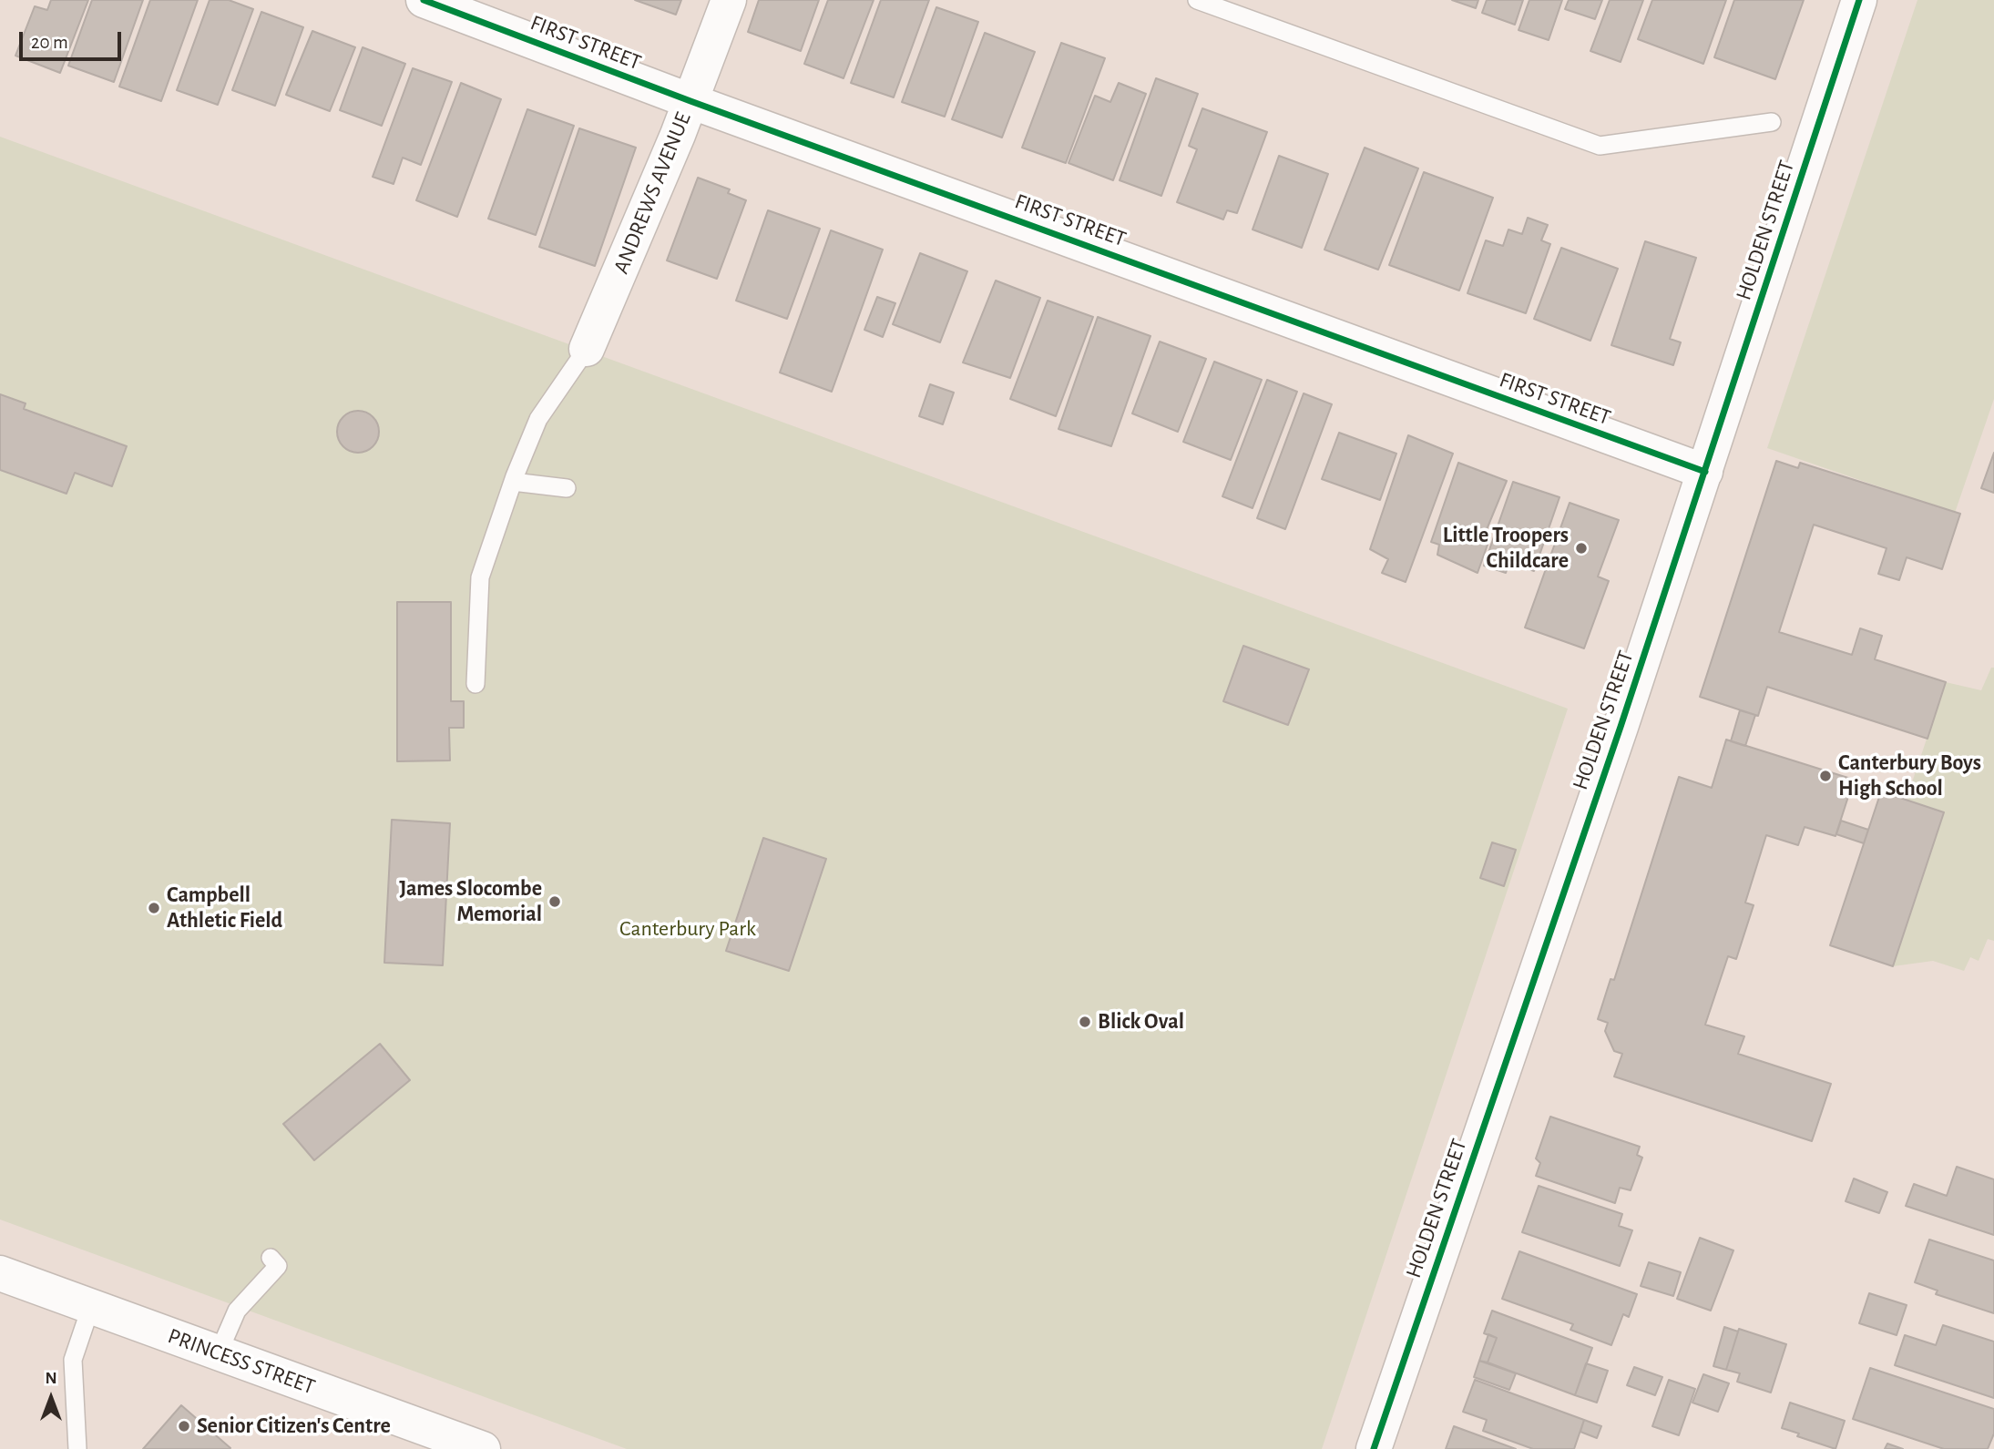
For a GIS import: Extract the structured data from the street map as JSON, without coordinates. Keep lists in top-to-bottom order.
{
  "streets": {
    "street": [
      "FIRST STREET",
      "ANDREWS AVENUE",
      "HOLDEN STREET",
      "PRINCESS STREET"
    ]
  },
  "crossings": [
    ["FIRST STREET", "ANDREWS AVENUE"],
    ["FIRST STREET", "HOLDEN STREET"]
  ],
  "parks": ["Canterbury Park"],
  "places": [
    "Little Troopers Childcare",
    "Canterbury Boys High School",
    "James Slocombe Memorial",
    "Campbell Athletic Field",
    "Blick Oval",
    "Senior Citizen's Centre"
  ],
  "scale_bar": "20 m",
  "north": "top"
}
